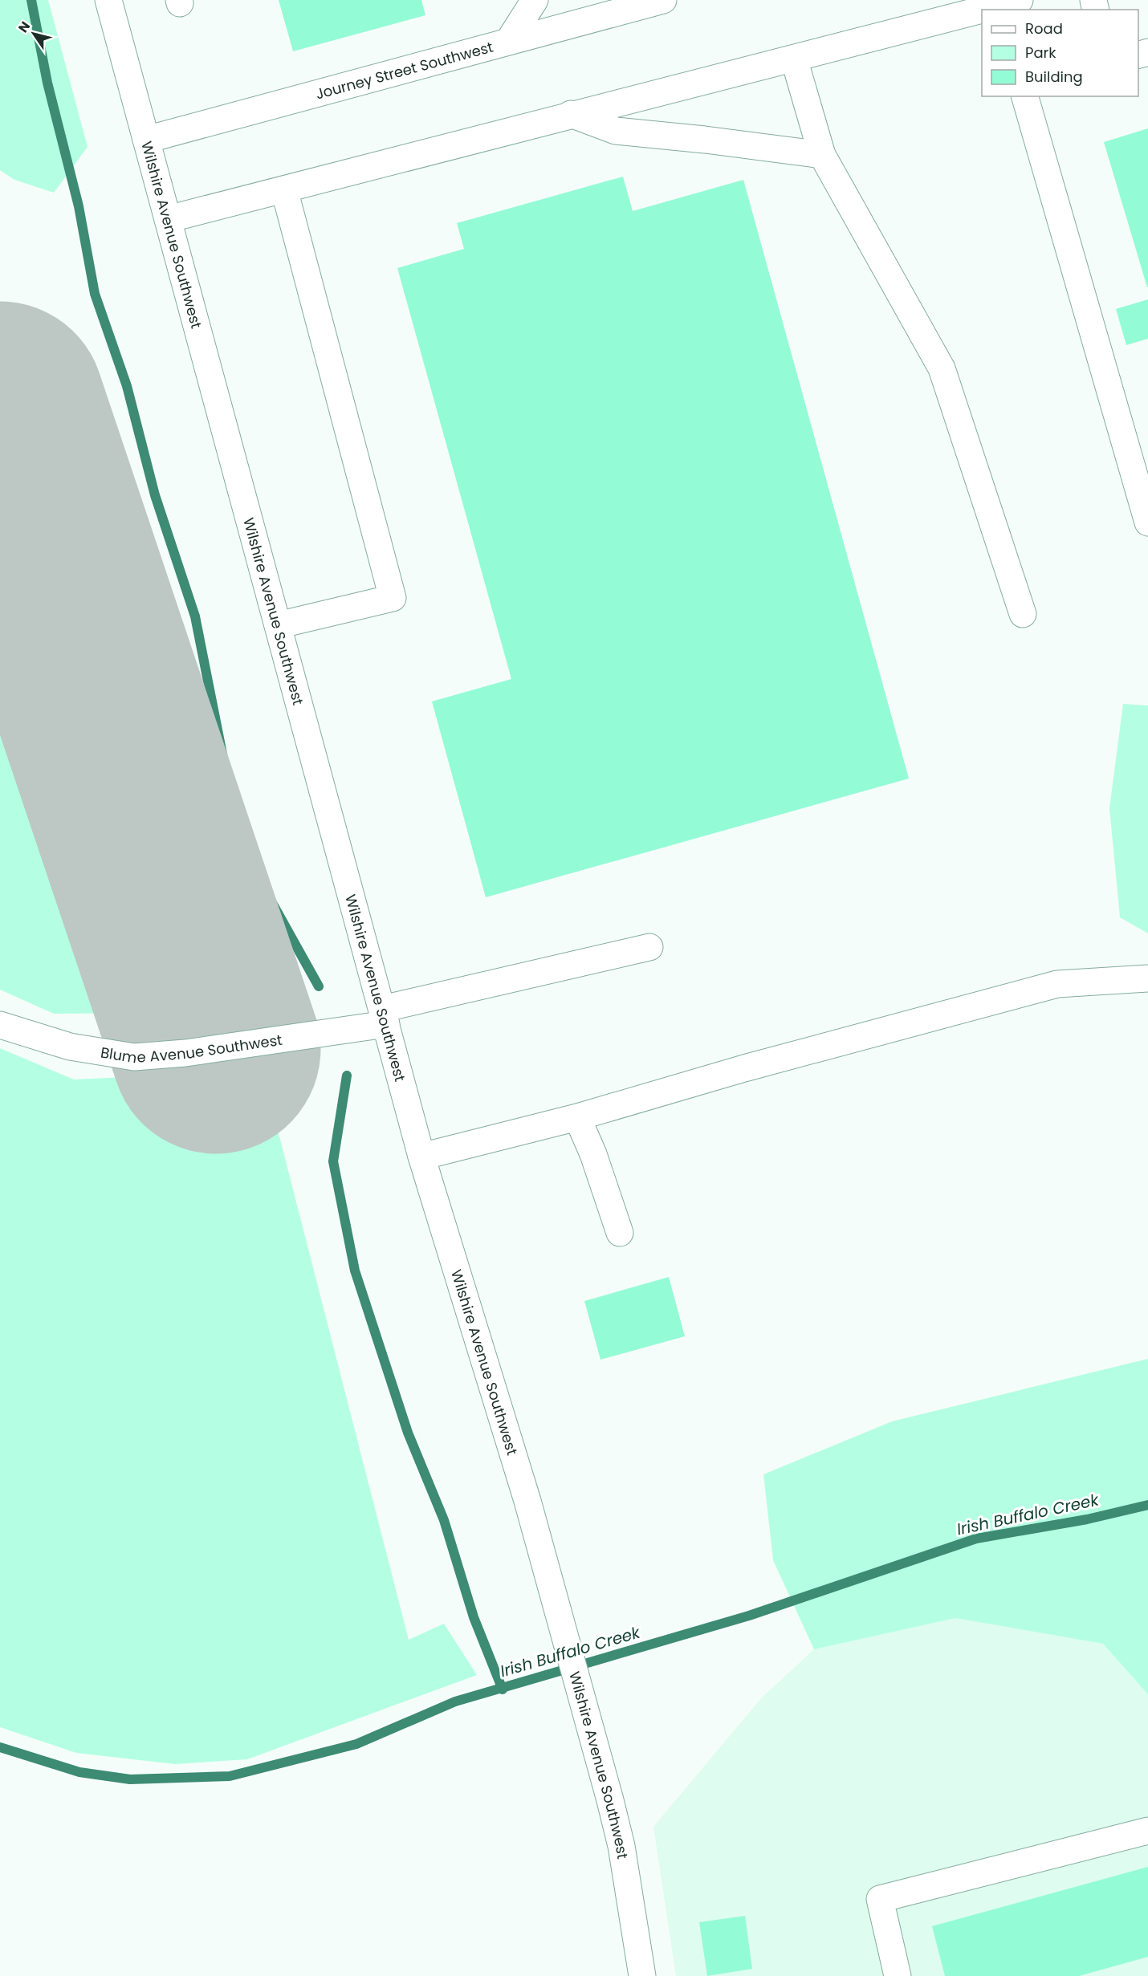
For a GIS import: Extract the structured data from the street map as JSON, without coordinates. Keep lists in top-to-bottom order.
{
  "streets": {
    "street": ["Journey Street Southwest", "Wilshire Avenue Southwest", "Blume Avenue Southwest"]
  },
  "crossings": [
    ["Journey Street Southwest", "Wilshire Avenue Southwest"],
    ["Wilshire Avenue Southwest", "Blume Avenue Southwest"]
  ],
  "water": ["Irish Buffalo Creek"],
  "legend": ["Road", "Park", "Building"],
  "north": "top left"
}
